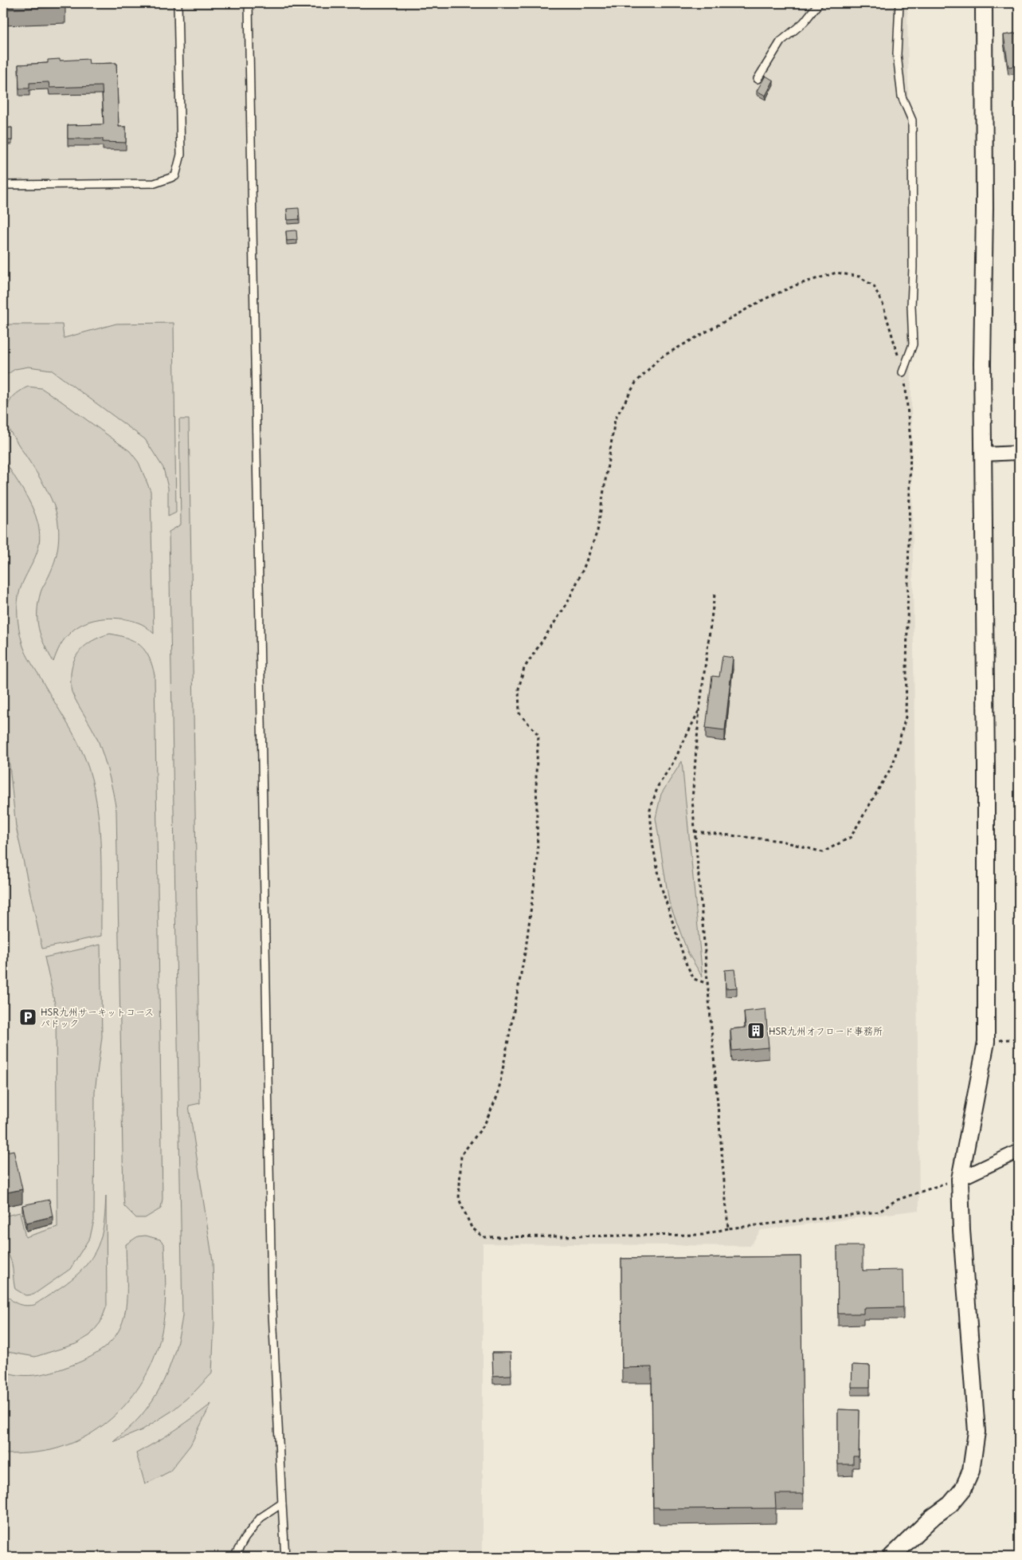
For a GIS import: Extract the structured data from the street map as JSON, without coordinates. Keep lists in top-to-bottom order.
{
  "places": {
    "parking": ["HSR九州サーキットコース パドック"],
    "building": ["HSR九州オフロード事務所"]
  }
}
